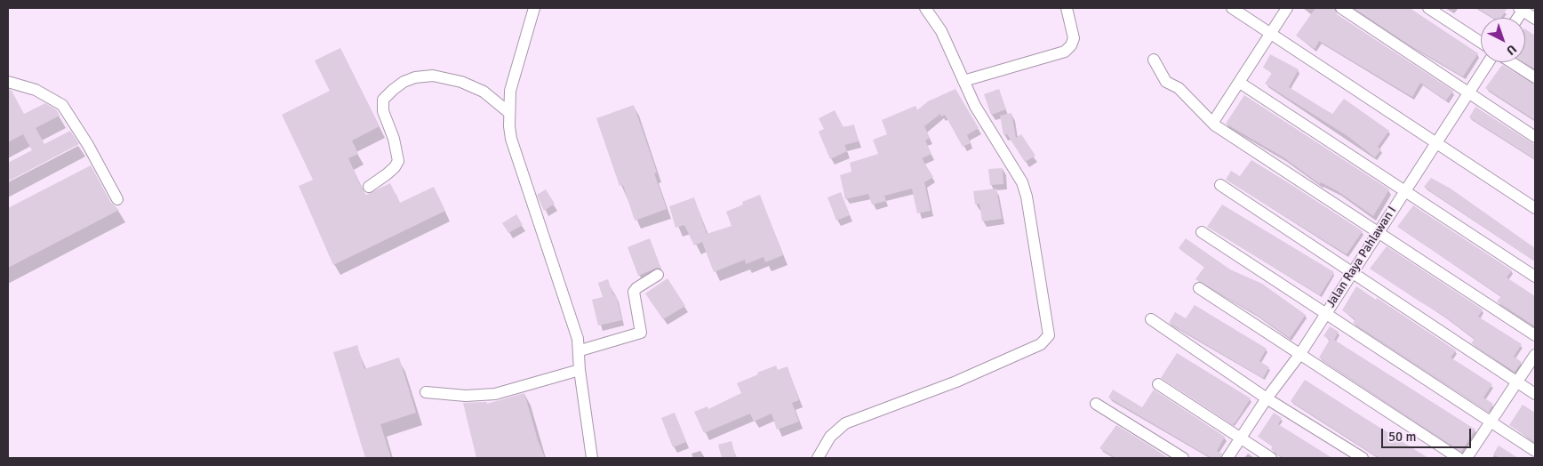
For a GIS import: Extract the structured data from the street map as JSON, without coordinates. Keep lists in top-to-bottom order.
{
  "streets": {
    "street": ["Jalan Raya Pahlawan I"]
  },
  "scale_bar": "50 m",
  "north": "bottom right"
}
